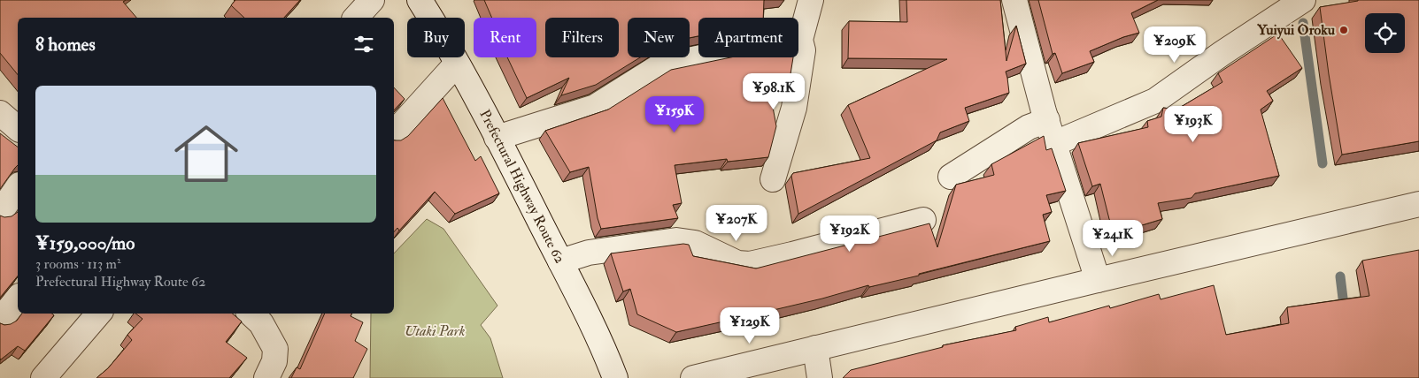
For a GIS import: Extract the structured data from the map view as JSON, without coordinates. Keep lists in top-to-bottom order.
{
  "streets": {
    "street": ["Prefectural Highway Route 62"]
  },
  "parks": ["Utaki Park"],
  "places": ["Yuiyui Oroku"],
  "page": {
    "chip": [
      "Buy",
      "Rent",
      "Filters",
      "New",
      "Apartment"
    ],
    "heading": "8 homes",
    "price": [
      "¥209K",
      "¥98.1K",
      "¥159K",
      "¥193K",
      "¥207K",
      "¥192K",
      "¥241K",
      "¥129K"
    ],
    "list": [
      {
        "name": "¥159,000/mo",
        "note": "3 rooms · 113 m² · Prefectural Highway Route 62"
      }
    ]
  }
}
